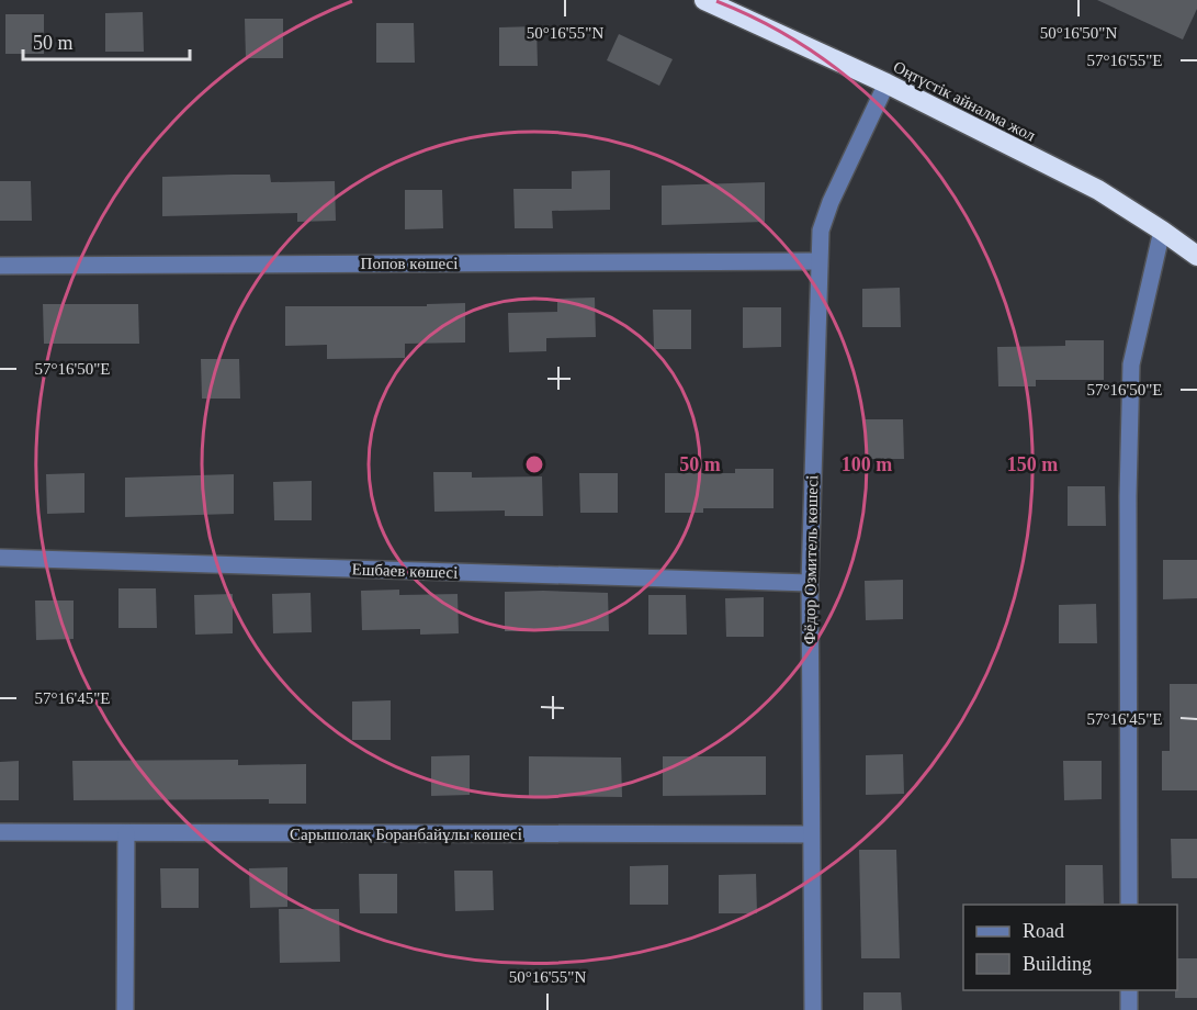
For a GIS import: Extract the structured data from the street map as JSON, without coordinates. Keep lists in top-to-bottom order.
{
  "streets": {
    "highway": ["Оңтүстік айналма жол"],
    "street": [
      "Попов көшесі",
      "Фёдор Озмитель көшесі",
      "Ешбаев көшесі",
      "Сарышолақ Боранбайұлы көшесі"
    ]
  },
  "crossings": [
    ["Оңтүстік айналма жол", "Фёдор Озмитель көшесі"],
    ["Попов көшесі", "Фёдор Озмитель көшесі"],
    ["Фёдор Озмитель көшесі", "Ешбаев көшесі"],
    ["Фёдор Озмитель көшесі", "Сарышолақ Боранбайұлы көшесі"]
  ],
  "legend": ["Road", "Building"],
  "scale_bar": "50 m",
  "coordinates": [
    "50°16'55\"N",
    "50°16'50\"N",
    "57°16'55\"E",
    "57°16'50\"E",
    "57°16'45\"E"
  ],
  "rings": ["50 m", "100 m", "150 m"]
}
